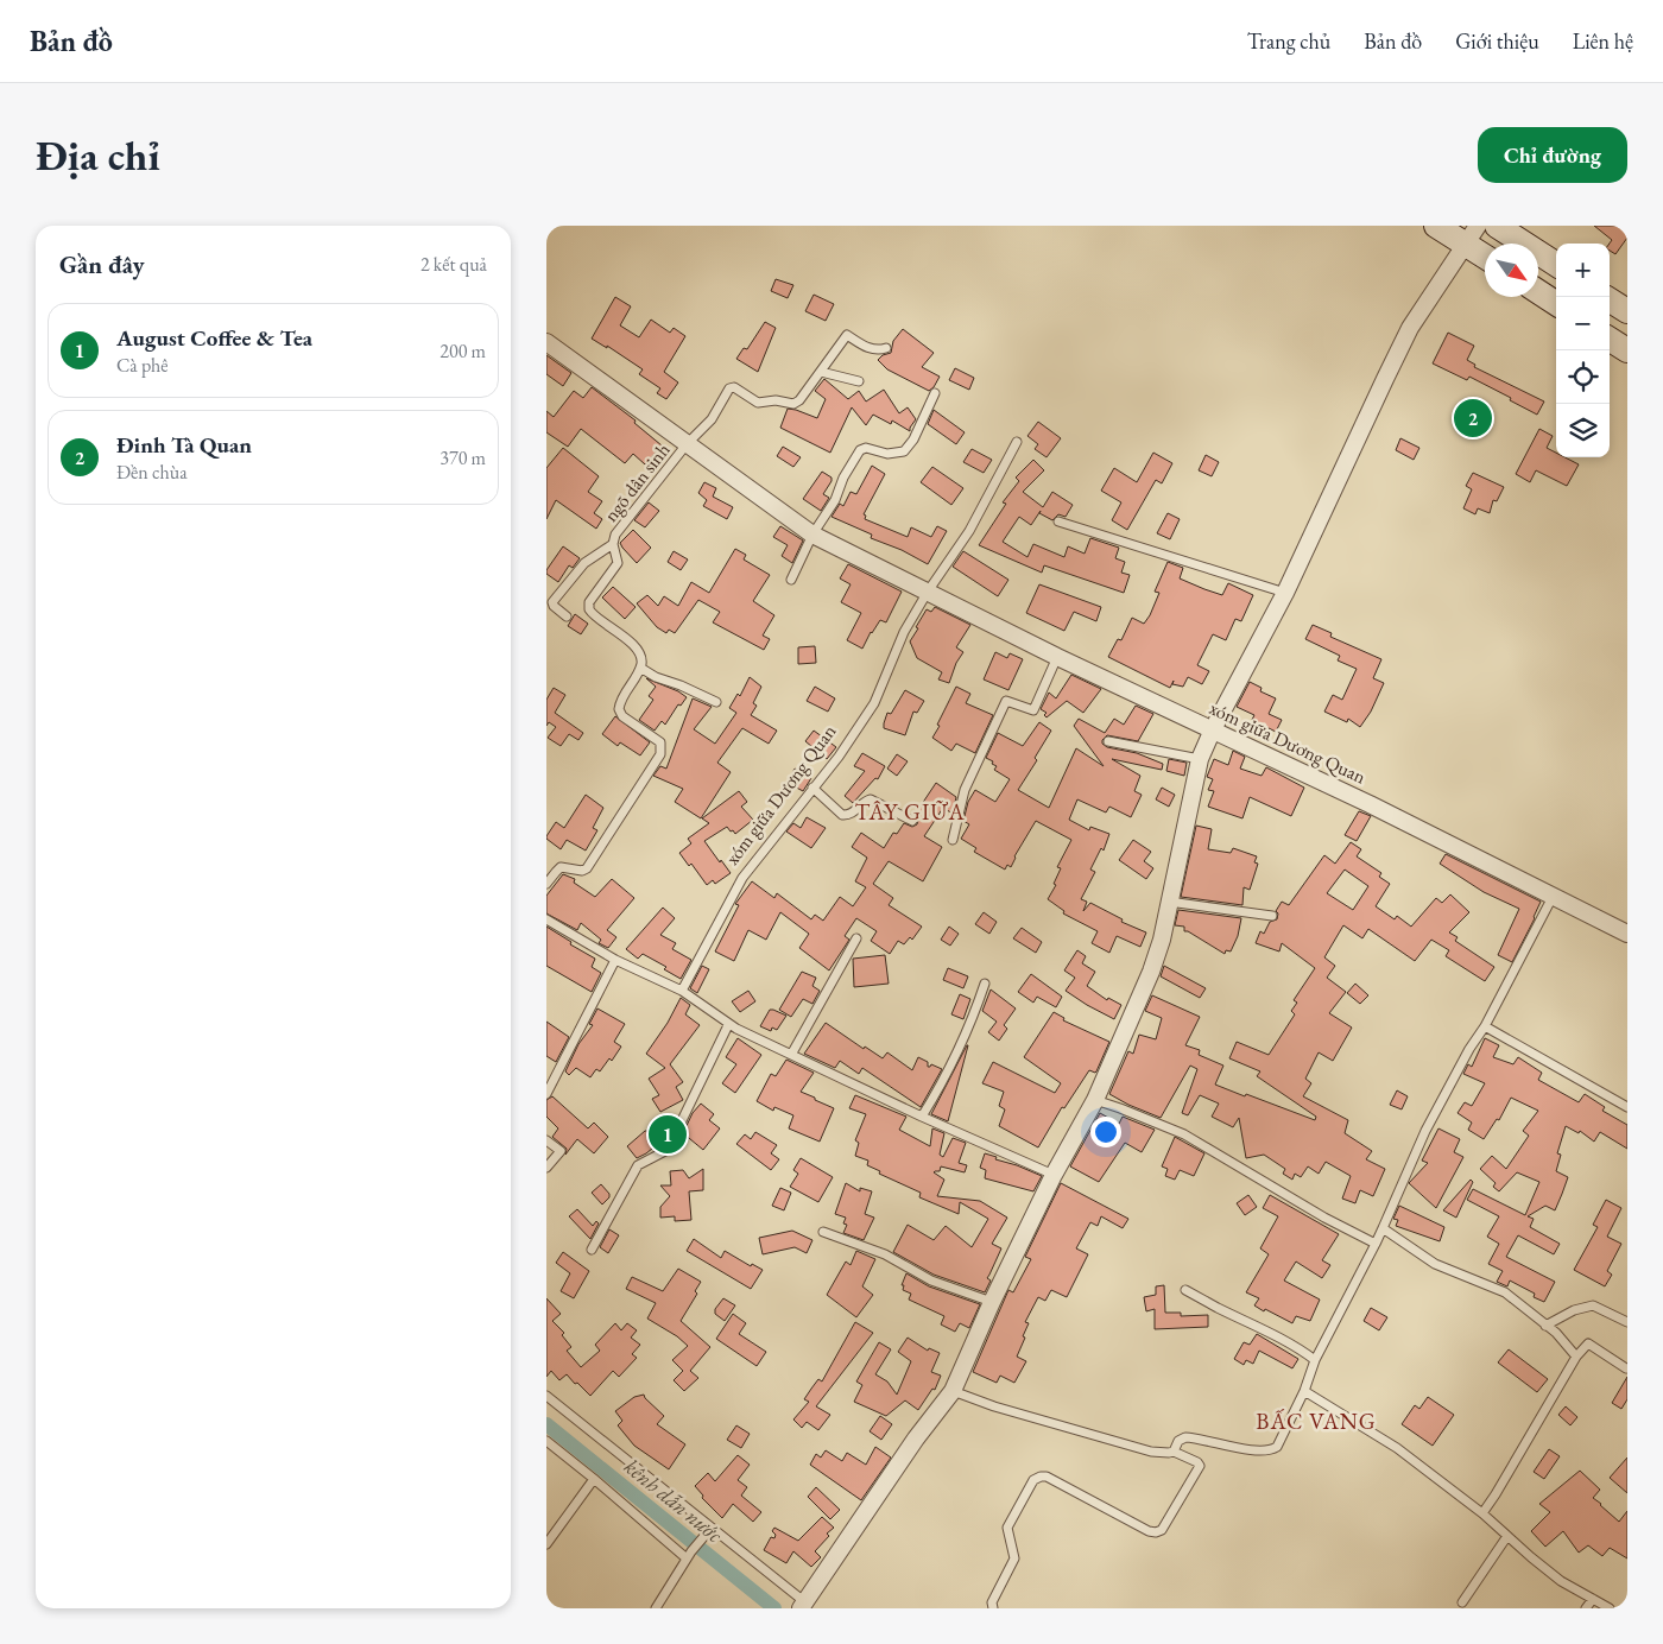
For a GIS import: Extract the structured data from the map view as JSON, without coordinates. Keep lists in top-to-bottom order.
{
  "streets": {
    "street": ["xóm giữa Dương Quan"],
    "lane": ["ngõ dân sinh"]
  },
  "crossings": [
    ["ngõ dân sinh", "xóm giữa Dương Quan"]
  ],
  "districts": ["TÂY GIỮA", "BẤC VANG"],
  "water": ["kênh dẫn nước"],
  "north": "bottom right",
  "page": {
    "header": "Bản đồ",
    "nav": [
      "Trang chủ",
      "Bản đồ",
      "Giới thiệu",
      "Liên hệ"
    ],
    "buttons": "Chỉ đường",
    "title": "Địa chỉ",
    "heading": ["Gần đây", "2 kết quả"],
    "map_buttons": ["+", "−"],
    "list": [
      {
        "mark": "1",
        "name": "August Coffee & Tea",
        "note": "Cà phê",
        "value": "200 m"
      },
      {
        "mark": "2",
        "name": "Đinh Tà Quan",
        "note": "Đền chùa",
        "value": "370 m"
      }
    ],
    "pins": ["2", "1"]
  }
}
